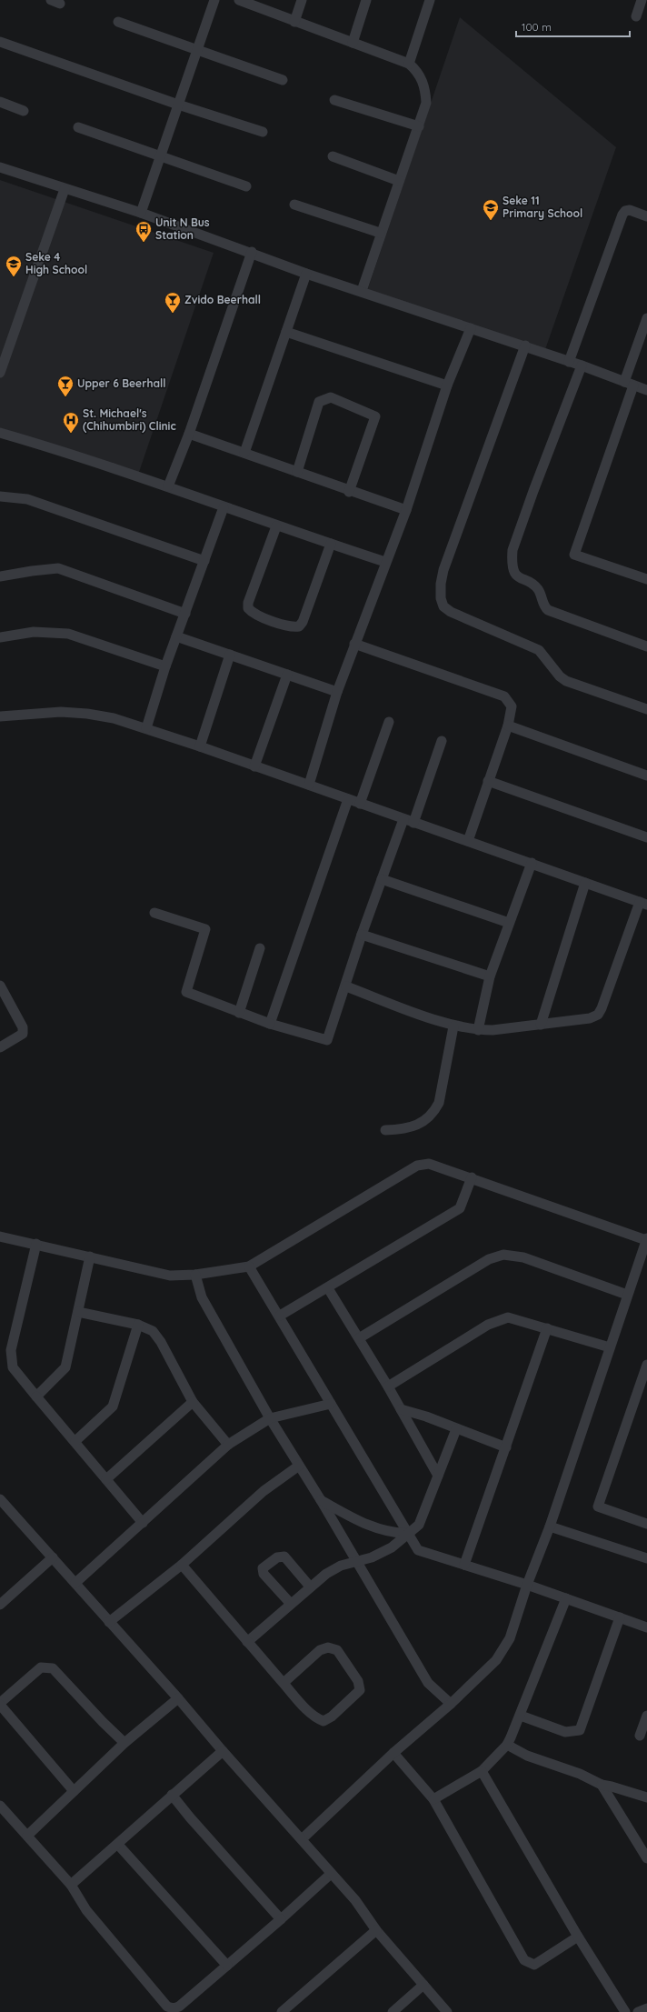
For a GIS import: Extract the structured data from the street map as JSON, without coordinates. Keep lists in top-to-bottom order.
{
  "places": {
    "school or university": ["Seke 11 Primary School", "Seke 4 High School"],
    "bus stop": ["Unit N Bus Station"],
    "bar": ["Zvido Beerhall", "Upper 6 Beerhall"],
    "hospital": ["St. Michael's (Chihumbiri) Clinic"]
  },
  "scale_bar": "100 m"
}
